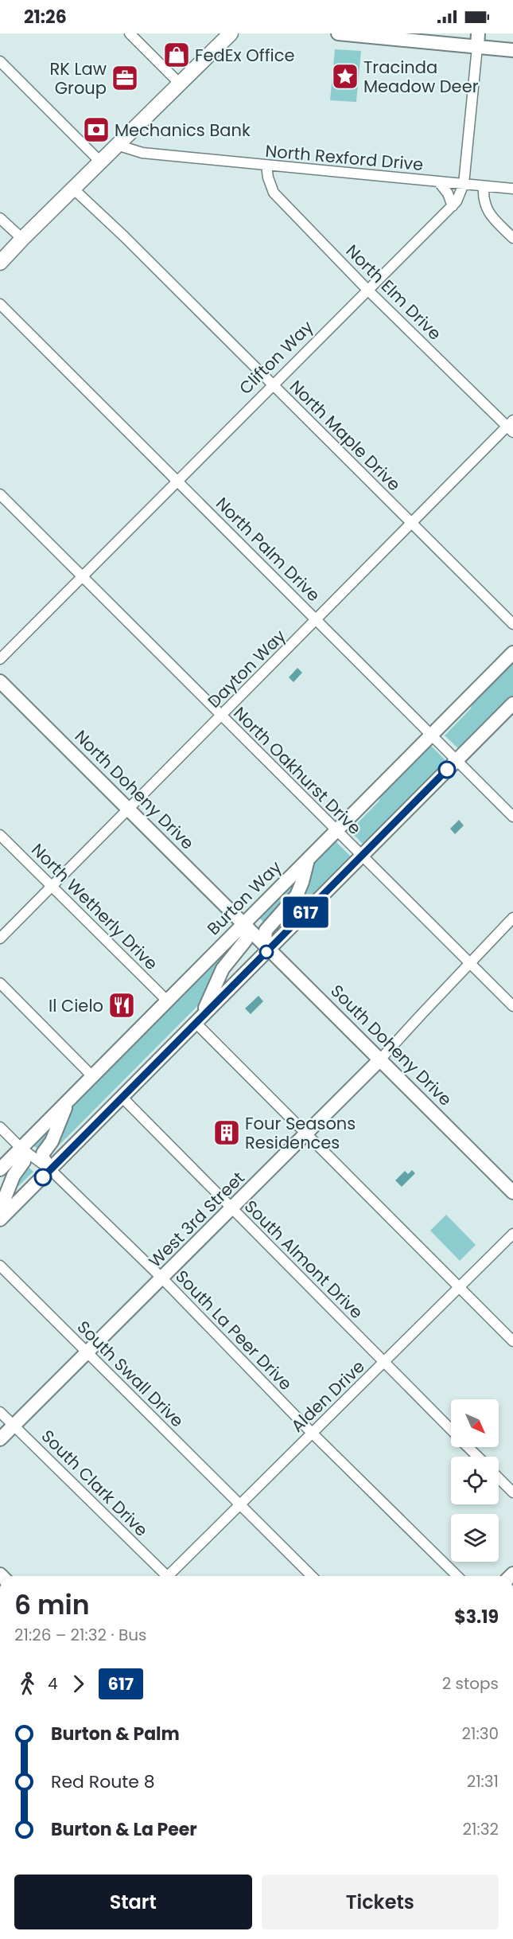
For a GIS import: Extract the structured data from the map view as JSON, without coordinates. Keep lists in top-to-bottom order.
{
  "streets": {
    "main road": [
      "North Doheny Drive",
      "Burton Way",
      "South Doheny Drive",
      "West 3rd Street"
    ],
    "street": [
      "North Rexford Drive",
      "North Elm Drive",
      "Clifton Way",
      "North Maple Drive",
      "North Palm Drive",
      "Dayton Way",
      "North Oakhurst Drive",
      "North Wetherly Drive",
      "South Almont Drive",
      "South La Peer Drive",
      "South Swall Drive",
      "Alden Drive",
      "South Clark Drive"
    ]
  },
  "crossings": [
    ["North Rexford Drive", "North Elm Drive"],
    ["North Rexford Drive", "Clifton Way"],
    ["North Elm Drive", "Clifton Way"],
    ["North Elm Drive", "Dayton Way"],
    ["Clifton Way", "North Maple Drive"],
    ["Clifton Way", "North Palm Drive"],
    ["Clifton Way", "North Oakhurst Drive"],
    ["North Maple Drive", "Dayton Way"],
    ["North Palm Drive", "Dayton Way"],
    ["North Palm Drive", "Burton Way"],
    ["Dayton Way", "North Oakhurst Drive"],
    ["Dayton Way", "North Doheny Drive"],
    ["Dayton Way", "North Wetherly Drive"],
    ["North Oakhurst Drive", "Burton Way"],
    ["North Oakhurst Drive", "West 3rd Street"],
    ["North Doheny Drive", "Burton Way"],
    ["North Doheny Drive", "South Doheny Drive"],
    ["Burton Way", "North Wetherly Drive"],
    ["Burton Way", "South Doheny Drive"],
    ["Burton Way", "South La Peer Drive"],
    ["South Doheny Drive", "West 3rd Street"],
    ["West 3rd Street", "South Almont Drive"],
    ["West 3rd Street", "South La Peer Drive"],
    ["West 3rd Street", "South Swall Drive"],
    ["West 3rd Street", "South Clark Drive"],
    ["South Almont Drive", "Alden Drive"],
    ["South La Peer Drive", "Alden Drive"],
    ["South Swall Drive", "Alden Drive"]
  ],
  "places": {
    "shop": ["FedEx Office"],
    "place": ["Tracinda Meadow Deer"],
    "office": ["RK Law Group"],
    "bank": ["Mechanics Bank"],
    "restaurant": ["Il Cielo"],
    "building": ["Four Seasons Residences"]
  },
  "lines": ["bus line 617"],
  "north": "bottom right",
  "page": {
    "status": "21:26",
    "on_map": "617",
    "heading": ["6 min", "21:26 – 21:32 · Bus", "$3.19"],
    "legs": ["4", "617", "2 stops"],
    "list": [
      {
        "name": "Burton & Palm",
        "value": "21:30"
      },
      {
        "name": "Red Route 8",
        "value": "21:31"
      },
      {
        "name": "Burton & La Peer",
        "value": "21:32"
      }
    ],
    "buttons": ["Start", "Tickets"]
  }
}
